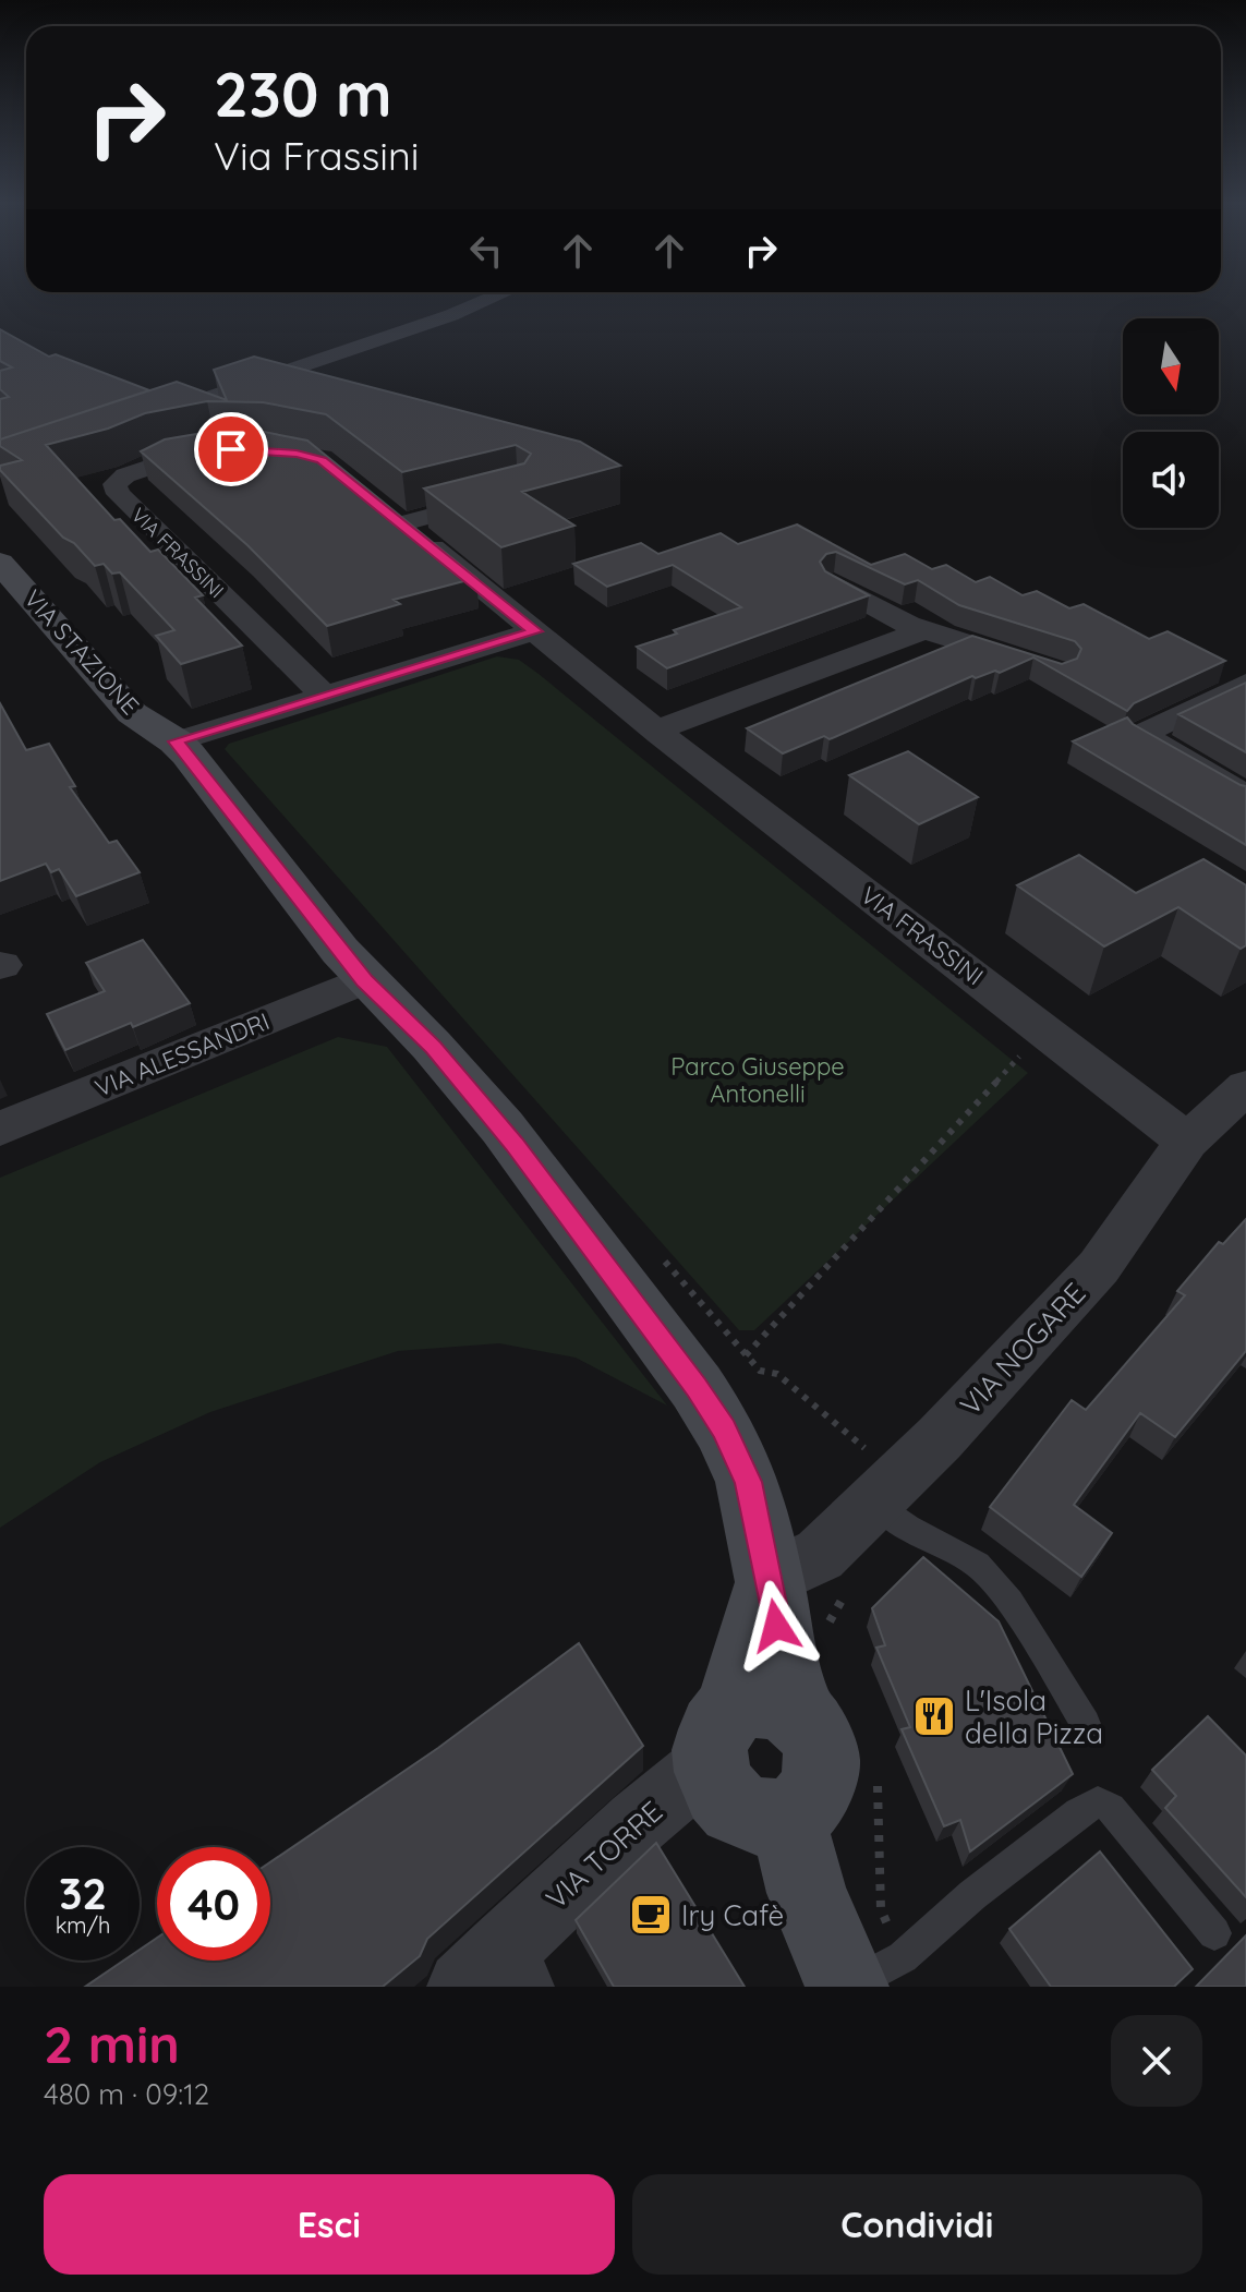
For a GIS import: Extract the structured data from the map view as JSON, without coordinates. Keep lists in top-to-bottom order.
{
  "streets": {
    "street": [
      "VIA FRASSINI",
      "VIA STAZIONE",
      "VIA ALESSANDRI",
      "VIA NOGARE",
      "VIA TORRE"
    ]
  },
  "crossings": [
    ["VIA FRASSINI", "VIA NOGARE"],
    ["VIA STAZIONE", "VIA ALESSANDRI"],
    ["VIA STAZIONE", "VIA NOGARE"],
    ["VIA STAZIONE", "VIA TORRE"]
  ],
  "parks": ["Parco Giuseppe Antonelli"],
  "places": {
    "restaurant": ["L'Isola della Pizza"],
    "cafe": ["Iry Cafè"]
  },
  "north": "bottom",
  "page": {
    "turn": ["230 m", "Via Frassini"],
    "speed": "32 km/h",
    "limit": "40",
    "heading": ["2 min", "480 m · 09:12"],
    "buttons": ["Esci", "Condividi"]
  }
}
